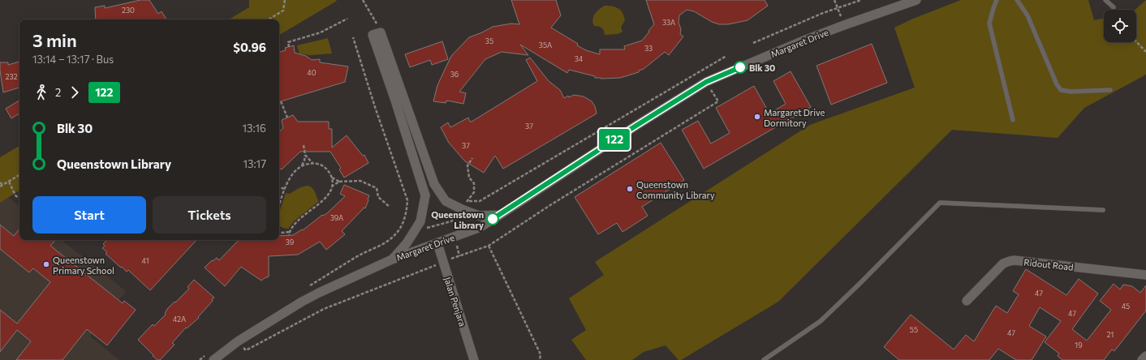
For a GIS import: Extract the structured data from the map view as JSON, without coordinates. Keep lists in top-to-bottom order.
{
  "streets": {
    "street": ["Margaret Drive", "Ridout Road", "Jalan Penjara"]
  },
  "crossings": [
    ["Margaret Drive", "Jalan Penjara"]
  ],
  "places": [
    "Blk 30",
    "Margaret Drive Dormitory",
    "Queenstown Community Library",
    "Queenstown Library",
    "Queenstown Primary School"
  ],
  "lines": ["bus line 122"],
  "house_numbers": [
    "230",
    "33A",
    "35",
    "35A",
    "33",
    "34",
    "40",
    "36",
    "232",
    "37",
    "37",
    "39A",
    "39",
    "41",
    "47",
    "45",
    "47",
    "42A",
    "55",
    "47",
    "21",
    "19"
  ],
  "page": {
    "on_map": "122",
    "heading": ["3 min", "13:14 – 13:17 · Bus", "$0.96"],
    "legs": ["2", "122"],
    "list": [
      {
        "name": "Blk 30",
        "value": "13:16"
      },
      {
        "name": "Queenstown Library",
        "value": "13:17"
      }
    ],
    "buttons": ["Start", "Tickets"]
  }
}
